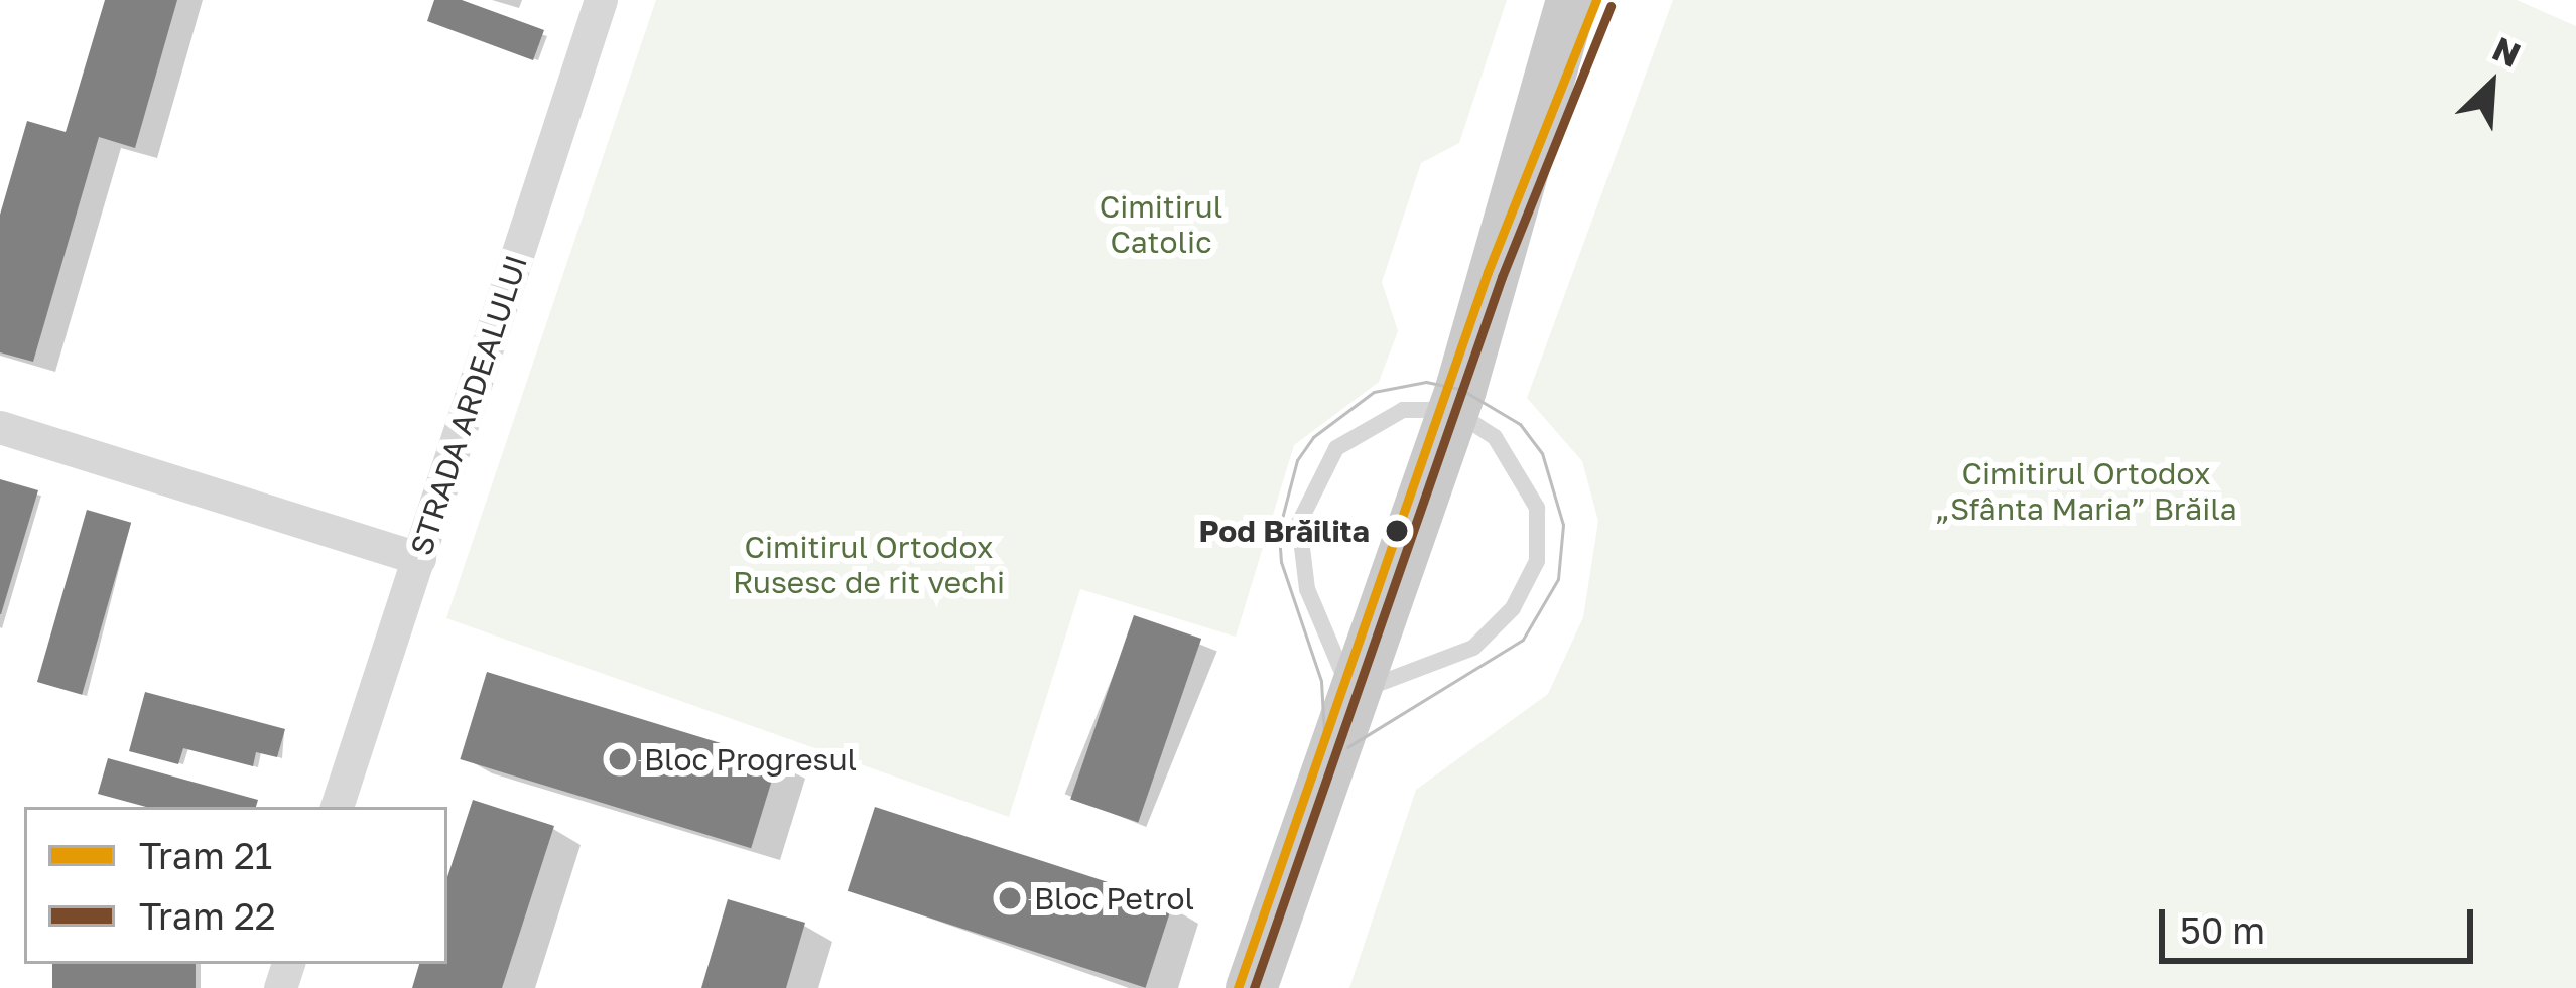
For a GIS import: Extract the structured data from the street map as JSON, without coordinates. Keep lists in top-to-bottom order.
{
  "streets": {
    "street": ["STRADA ARDEALULUI"]
  },
  "parks": ["Cimitirul Catolic", "Cimitirul Ortodox „Sfânta Maria” Brăila", "Cimitirul Ortodox Rusesc de rit vechi"],
  "places": ["Pod Brăilita", "Bloc Progresul", "Bloc Petrol"],
  "lines": ["tram line 21", "tram line 22"],
  "legend": ["Tram 21", "Tram 22"],
  "scale_bar": "50 m",
  "north": "top right"
}
